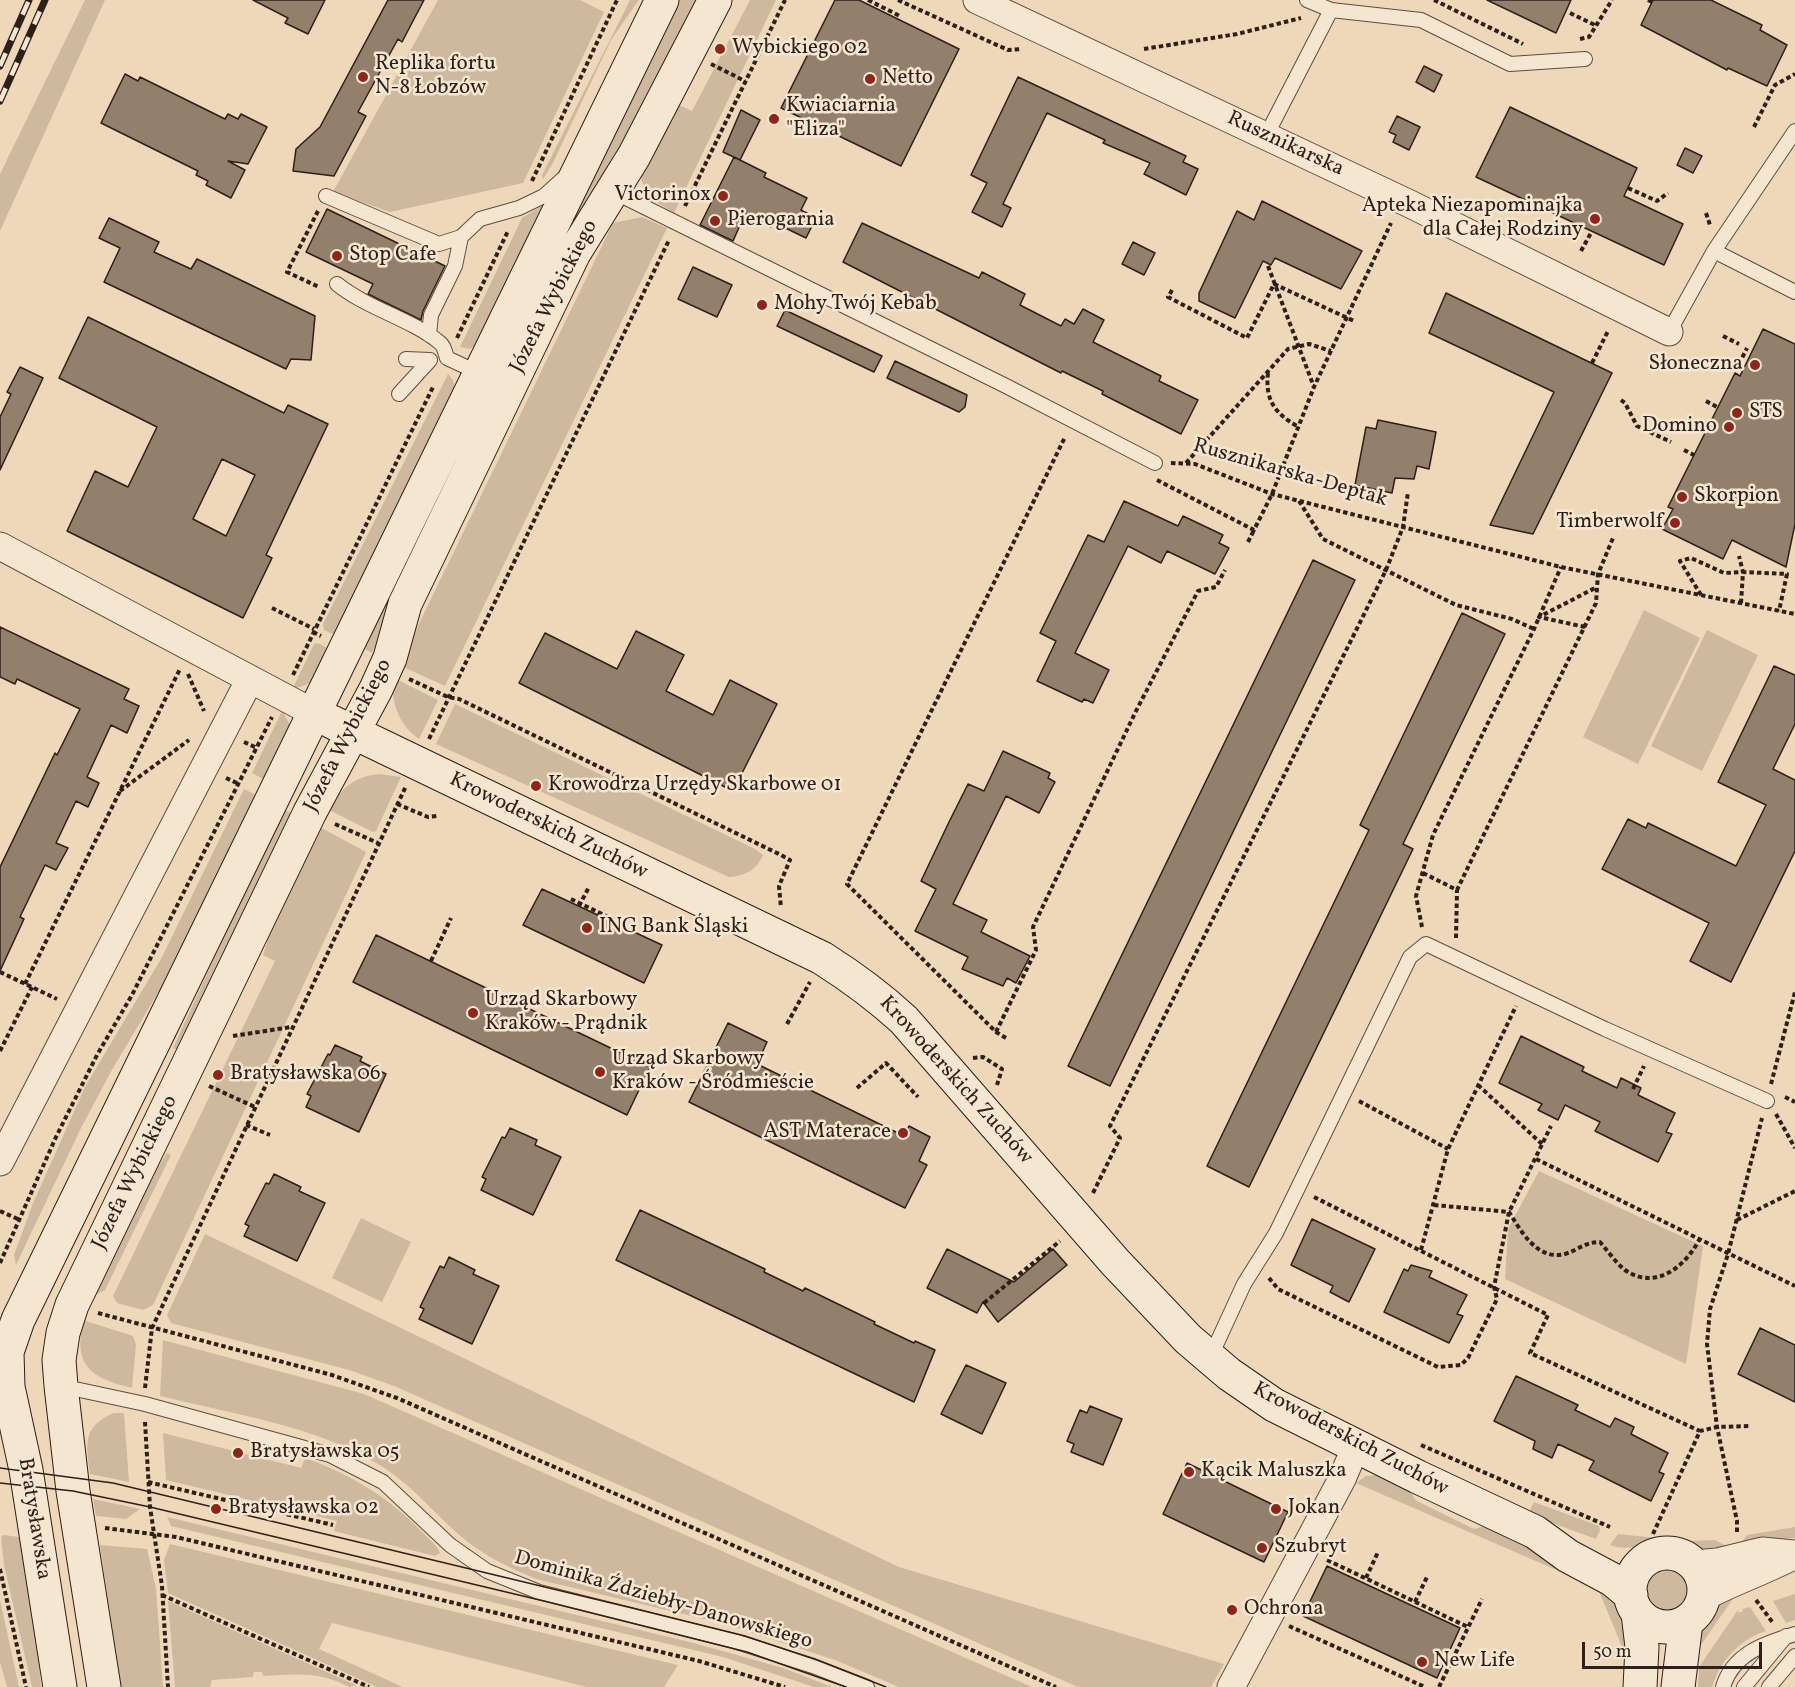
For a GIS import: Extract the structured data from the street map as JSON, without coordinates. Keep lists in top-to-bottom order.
{
  "streets": {
    "street": [
      "Rusznikarska",
      "Józefa Wybickiego",
      "Krowoderskich Zuchów",
      "Bratysławska"
    ],
    "lane": ["Dominika Ździebły-Danowskiego"],
    "path": ["Rusznikarska-Deptak"]
  },
  "crossings": [
    ["Józefa Wybickiego", "Krowoderskich Zuchów"],
    ["Józefa Wybickiego", "Bratysławska"],
    ["Józefa Wybickiego", "Dominika Ździebły-Danowskiego"],
    ["Bratysławska", "Dominika Ździebły-Danowskiego"]
  ],
  "places": [
    "Wybickiego 02",
    "Replika fortu N-8 Łobzów",
    "Netto",
    "Kwiaciarnia \"Eliza\"",
    "Victorinox",
    "Apteka Niezapominajka dla Całej Rodziny",
    "Pierogarnia",
    "Stop Cafe",
    "Mohy Twój Kebab",
    "Słoneczna",
    "STS",
    "Domino",
    "Skorpion",
    "Timberwolf",
    "Krowodrza Urzędy Skarbowe 01",
    "ING Bank Śląski",
    "Urząd Skarbowy Kraków - Prądnik",
    "Urząd Skarbowy Kraków - Śródmieście",
    "Bratysławska 06",
    "AST Materace",
    "Bratysławska 05",
    "Kącik Maluszka",
    "Bratysławska 02",
    "Jokan",
    "Szubryt",
    "Ochrona",
    "New Life"
  ],
  "scale_bar": "50 m"
}
